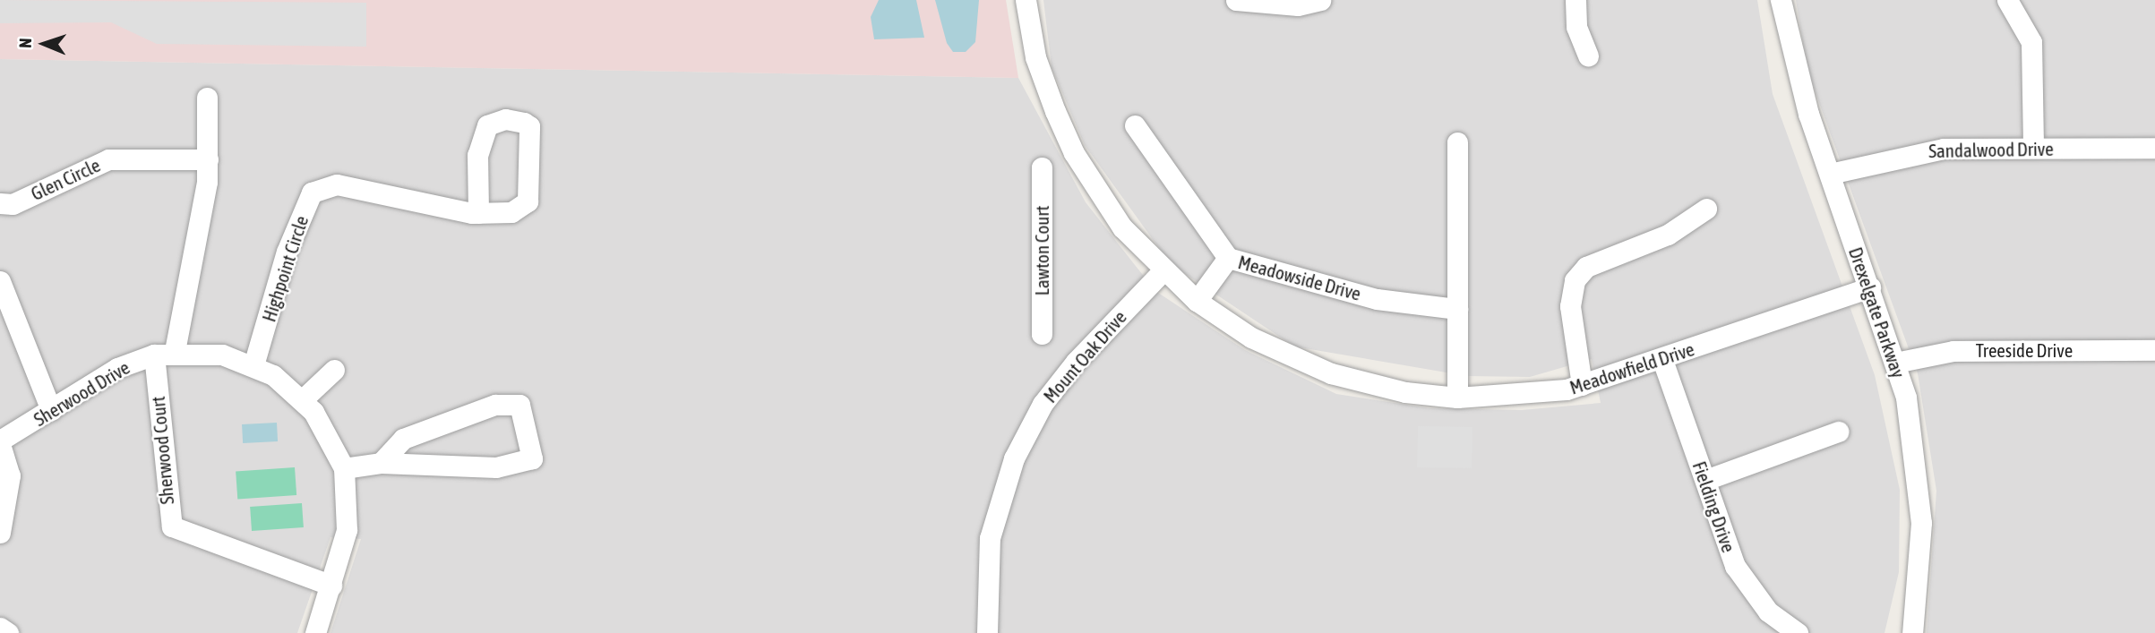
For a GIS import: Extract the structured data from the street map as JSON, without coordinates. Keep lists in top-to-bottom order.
{
  "streets": {
    "street": [
      "Sandalwood Drive",
      "Glen Circle",
      "Lawton Court",
      "Highpoint Circle",
      "Meadowside Drive",
      "Drexelgate Parkway",
      "Treeside Drive",
      "Mount Oak Drive",
      "Meadowfield Drive",
      "Sherwood Drive",
      "Sherwood Court",
      "Fielding Drive"
    ]
  },
  "crossings": [
    ["Sandalwood Drive", "Drexelgate Parkway"],
    ["Highpoint Circle", "Sherwood Drive"],
    ["Drexelgate Parkway", "Treeside Drive"],
    ["Drexelgate Parkway", "Meadowfield Drive"],
    ["Mount Oak Drive", "Meadowfield Drive"],
    ["Meadowfield Drive", "Fielding Drive"],
    ["Sherwood Drive", "Sherwood Court"]
  ],
  "north": "left"
}
